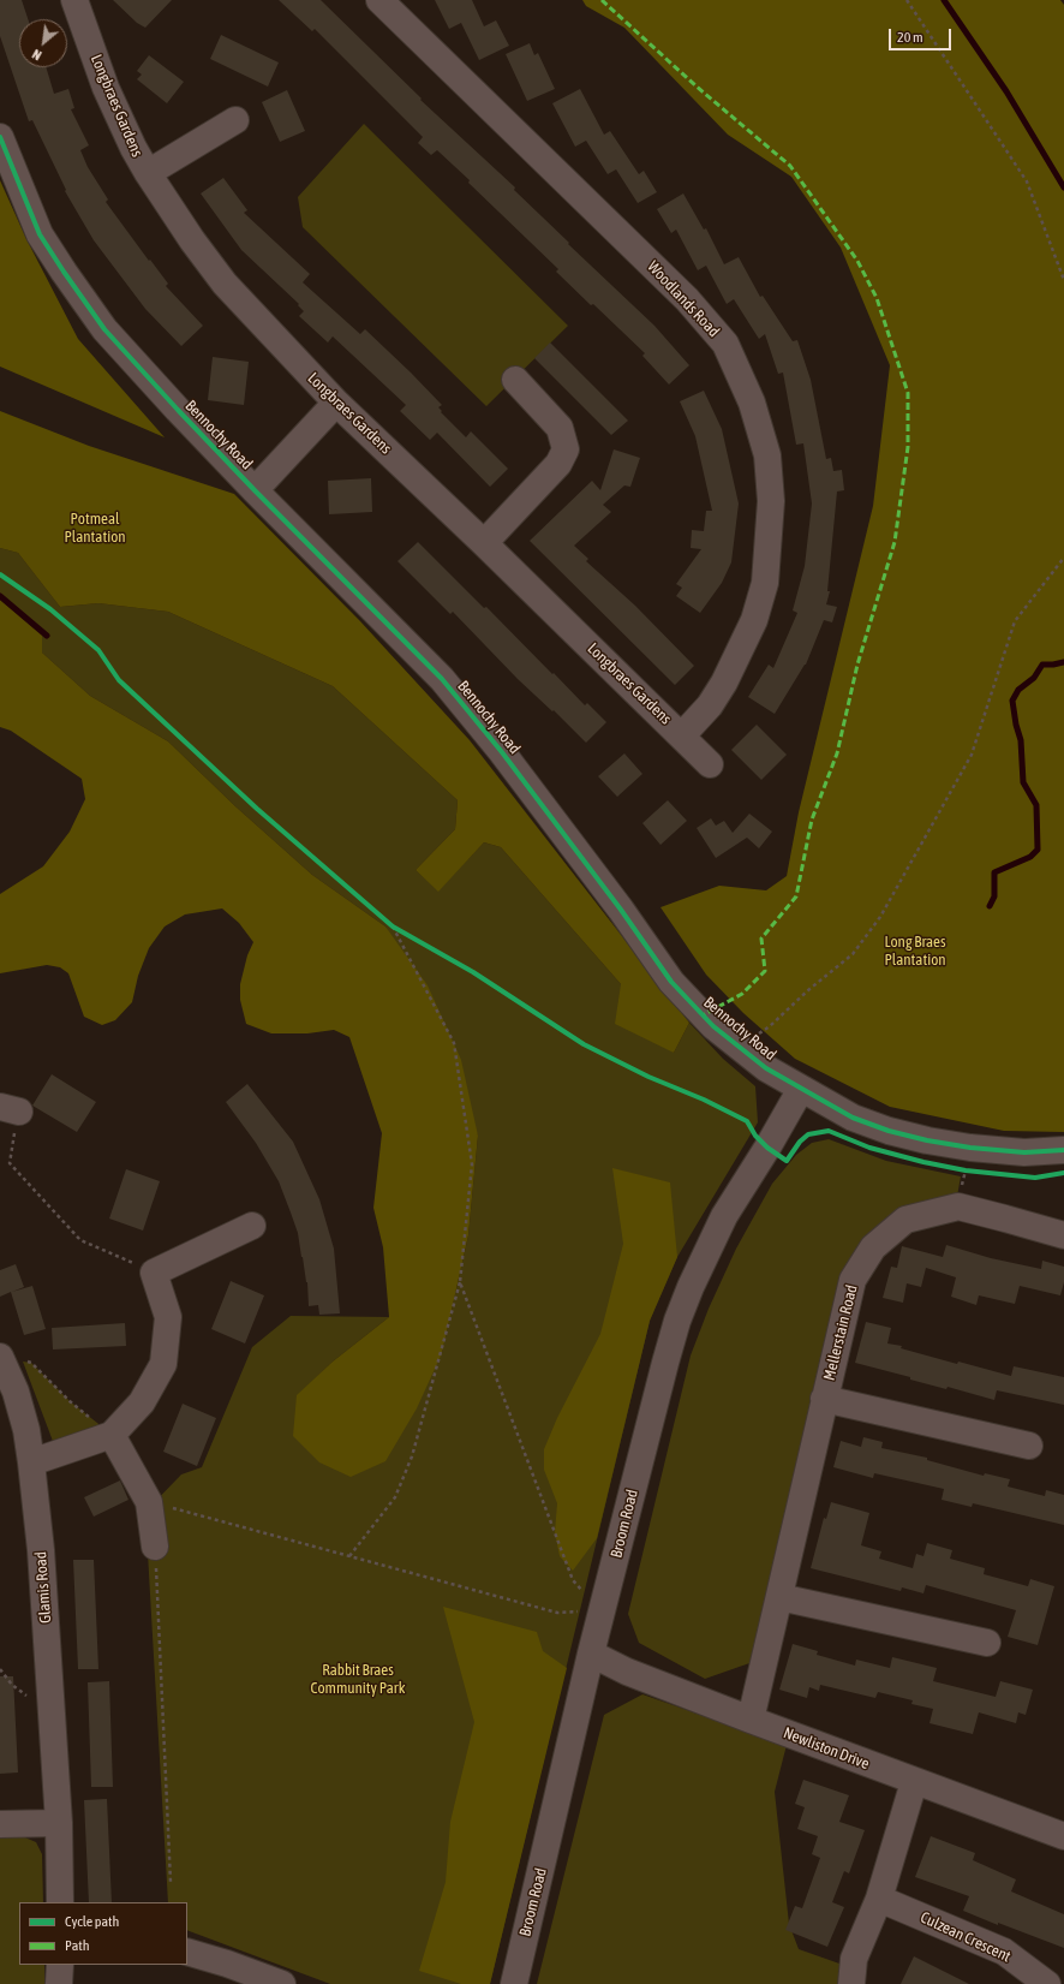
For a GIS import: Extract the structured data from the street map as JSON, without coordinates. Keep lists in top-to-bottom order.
{
  "streets": {
    "street": [
      "Longbraes Gardens",
      "Woodlands Road",
      "Bennochy Road",
      "Mellerstain Road",
      "Broom Road",
      "Glamis Road",
      "Newliston Drive",
      "Culzean Crescent"
    ]
  },
  "crossings": [
    ["Longbraes Gardens", "Woodlands Road"],
    ["Bennochy Road", "Broom Road"],
    ["Mellerstain Road", "Newliston Drive"],
    ["Broom Road", "Newliston Drive"]
  ],
  "parks": ["Potmeal Plantation", "Long Braes Plantation", "Rabbit Braes Community Park"],
  "legend": ["Cycle path", "Path"],
  "scale_bar": "20 m",
  "north": "bottom left"
}
